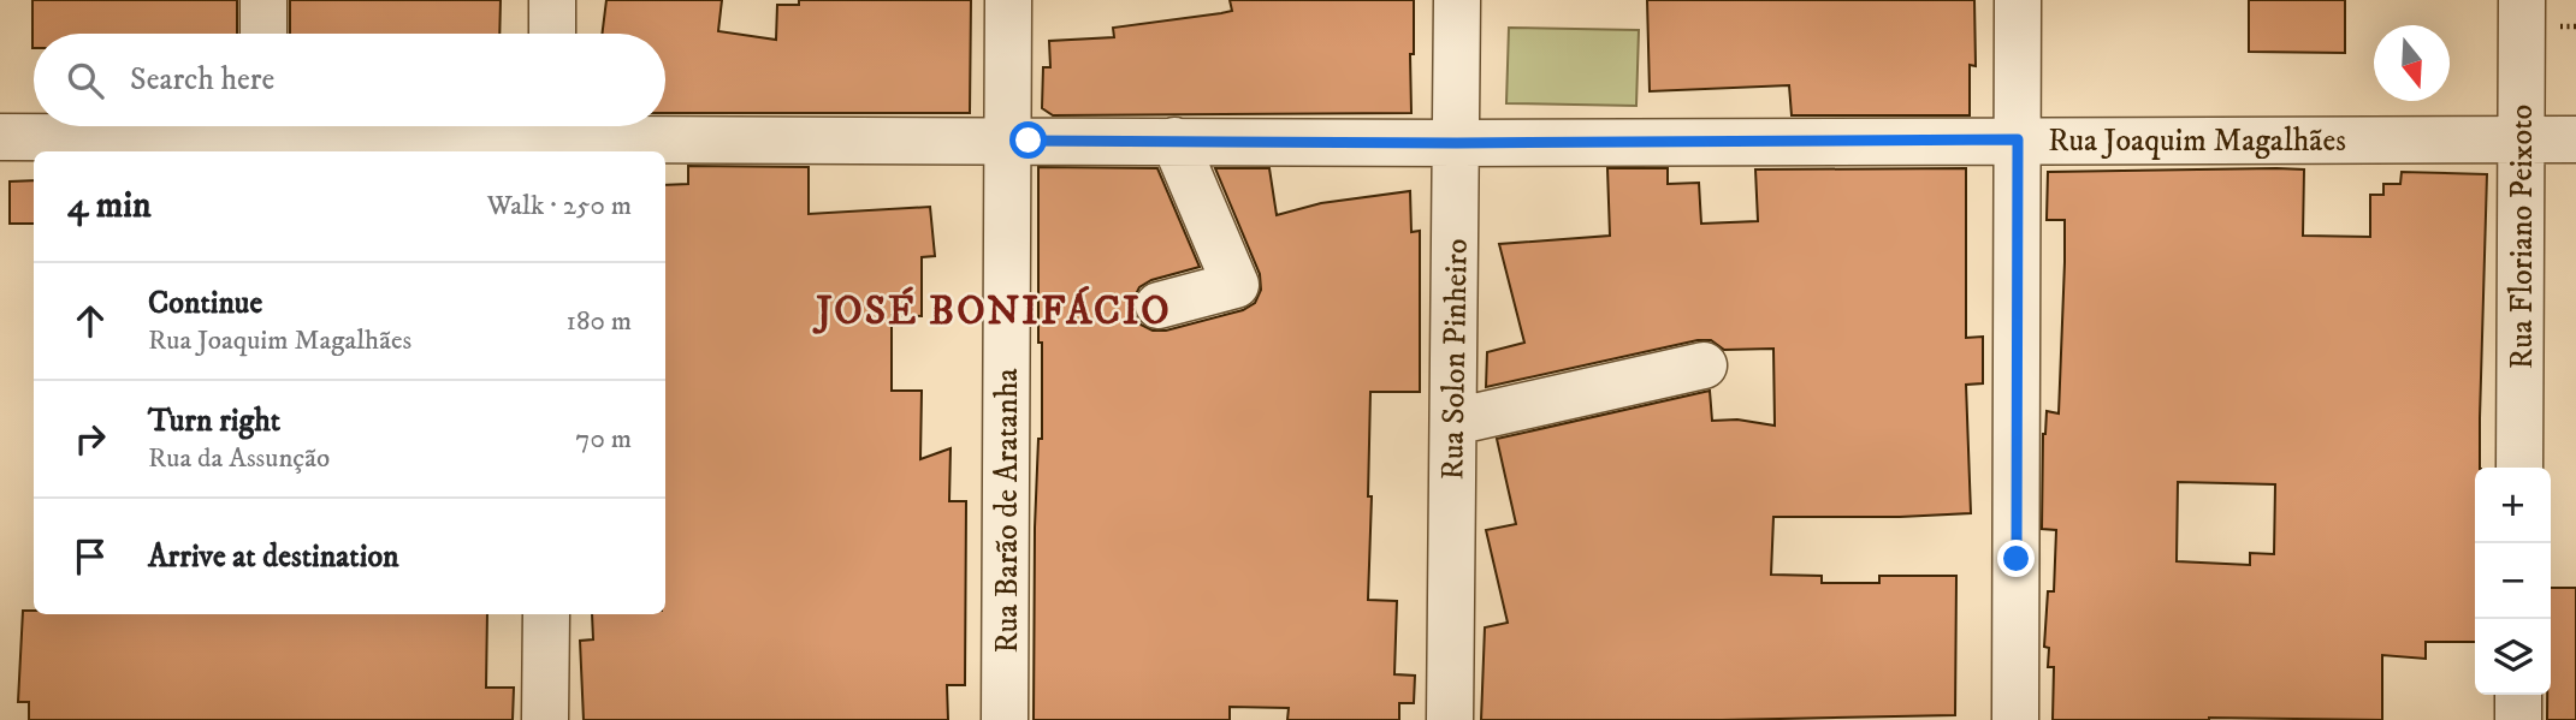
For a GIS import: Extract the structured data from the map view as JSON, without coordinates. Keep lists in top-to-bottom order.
{
  "streets": {
    "street": [
      "Rua Joaquim Magalhães",
      "Rua Floriano Peixoto",
      "Rua Solon Pinheiro",
      "Rua Barão de Aratanha"
    ]
  },
  "crossings": [
    ["Rua Joaquim Magalhães", "Rua Floriano Peixoto"],
    ["Rua Joaquim Magalhães", "Rua Solon Pinheiro"],
    ["Rua Joaquim Magalhães", "Rua Barão de Aratanha"]
  ],
  "districts": ["JOSÉ BONIFÁCIO"],
  "north": "bottom",
  "page": {
    "search": "Search here",
    "heading": ["4 min", "Walk · 250 m"],
    "list": [
      ["Continue", "Rua Joaquim Magalhães", "180 m"],
      ["Turn right", "Rua da Assunção", "70 m"],
      "Arrive at destination"
    ],
    "map_buttons": ["+", "−"]
  }
}
